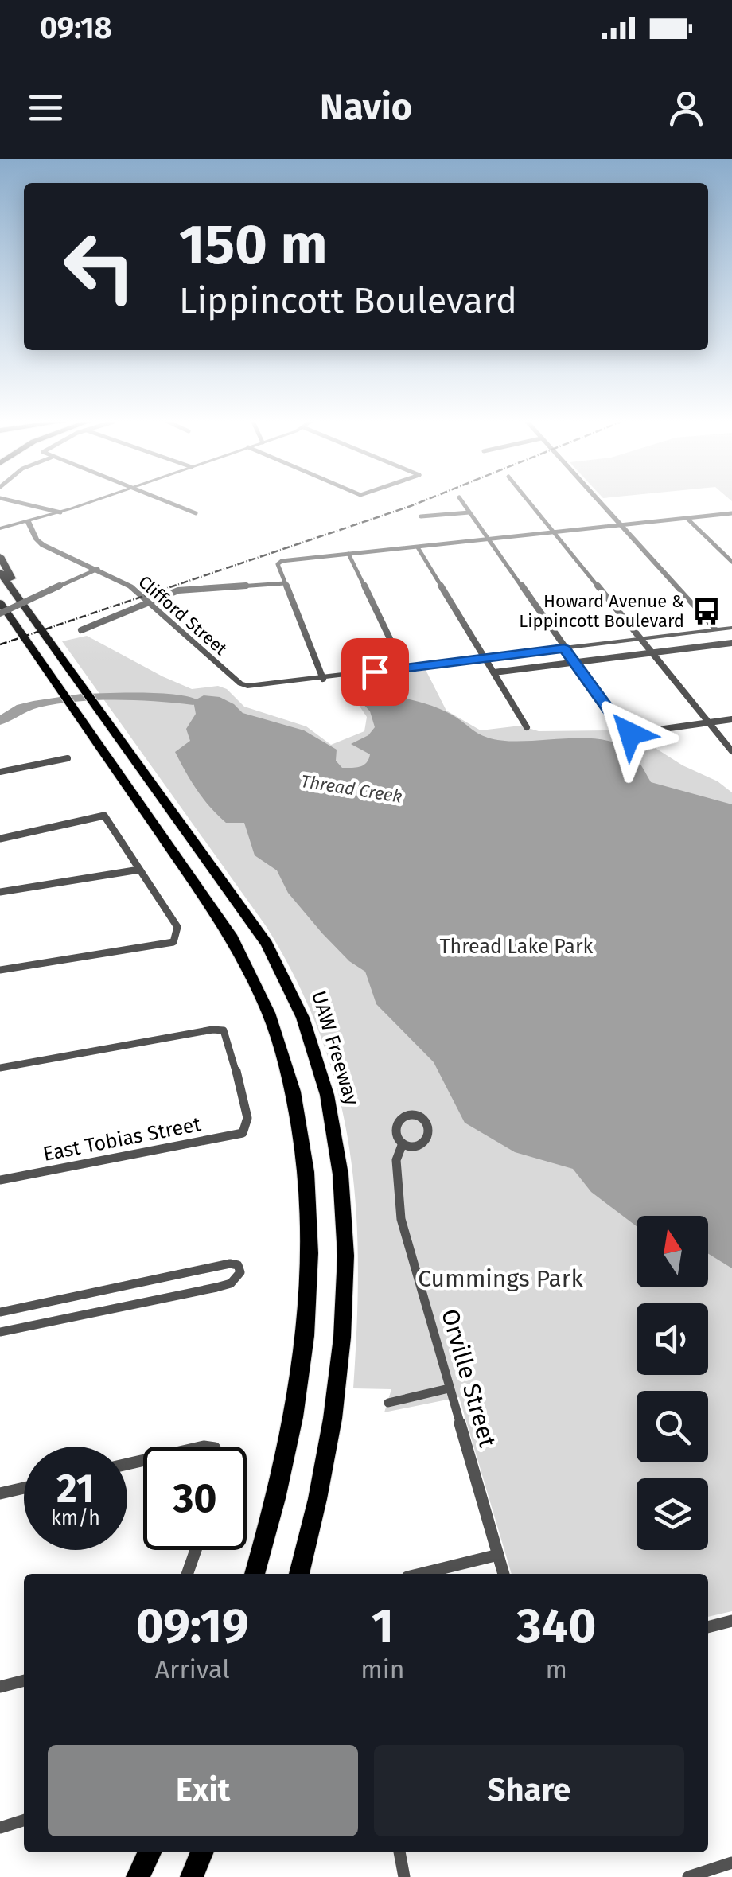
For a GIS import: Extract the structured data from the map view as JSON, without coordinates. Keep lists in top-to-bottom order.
{
  "streets": {
    "highway": ["UAW Freeway"],
    "street": ["Clifford Street", "East Tobias Street", "Orville Street"]
  },
  "water": ["Thread Creek"],
  "parks": ["Thread Lake Park", "Cummings Park"],
  "places": {
    "bus stop": ["Howard Avenue & Lippincott Boulevard"]
  },
  "north": "top",
  "page": {
    "status": "09:18",
    "header": "Navio",
    "turn": ["150 m", "Lippincott Boulevard"],
    "speed": "21 km/h",
    "limit": "30",
    "eta": [
      "09:19",
      "Arrival",
      "1",
      "min",
      "340",
      "m"
    ],
    "buttons": ["Exit", "Share"]
  }
}
